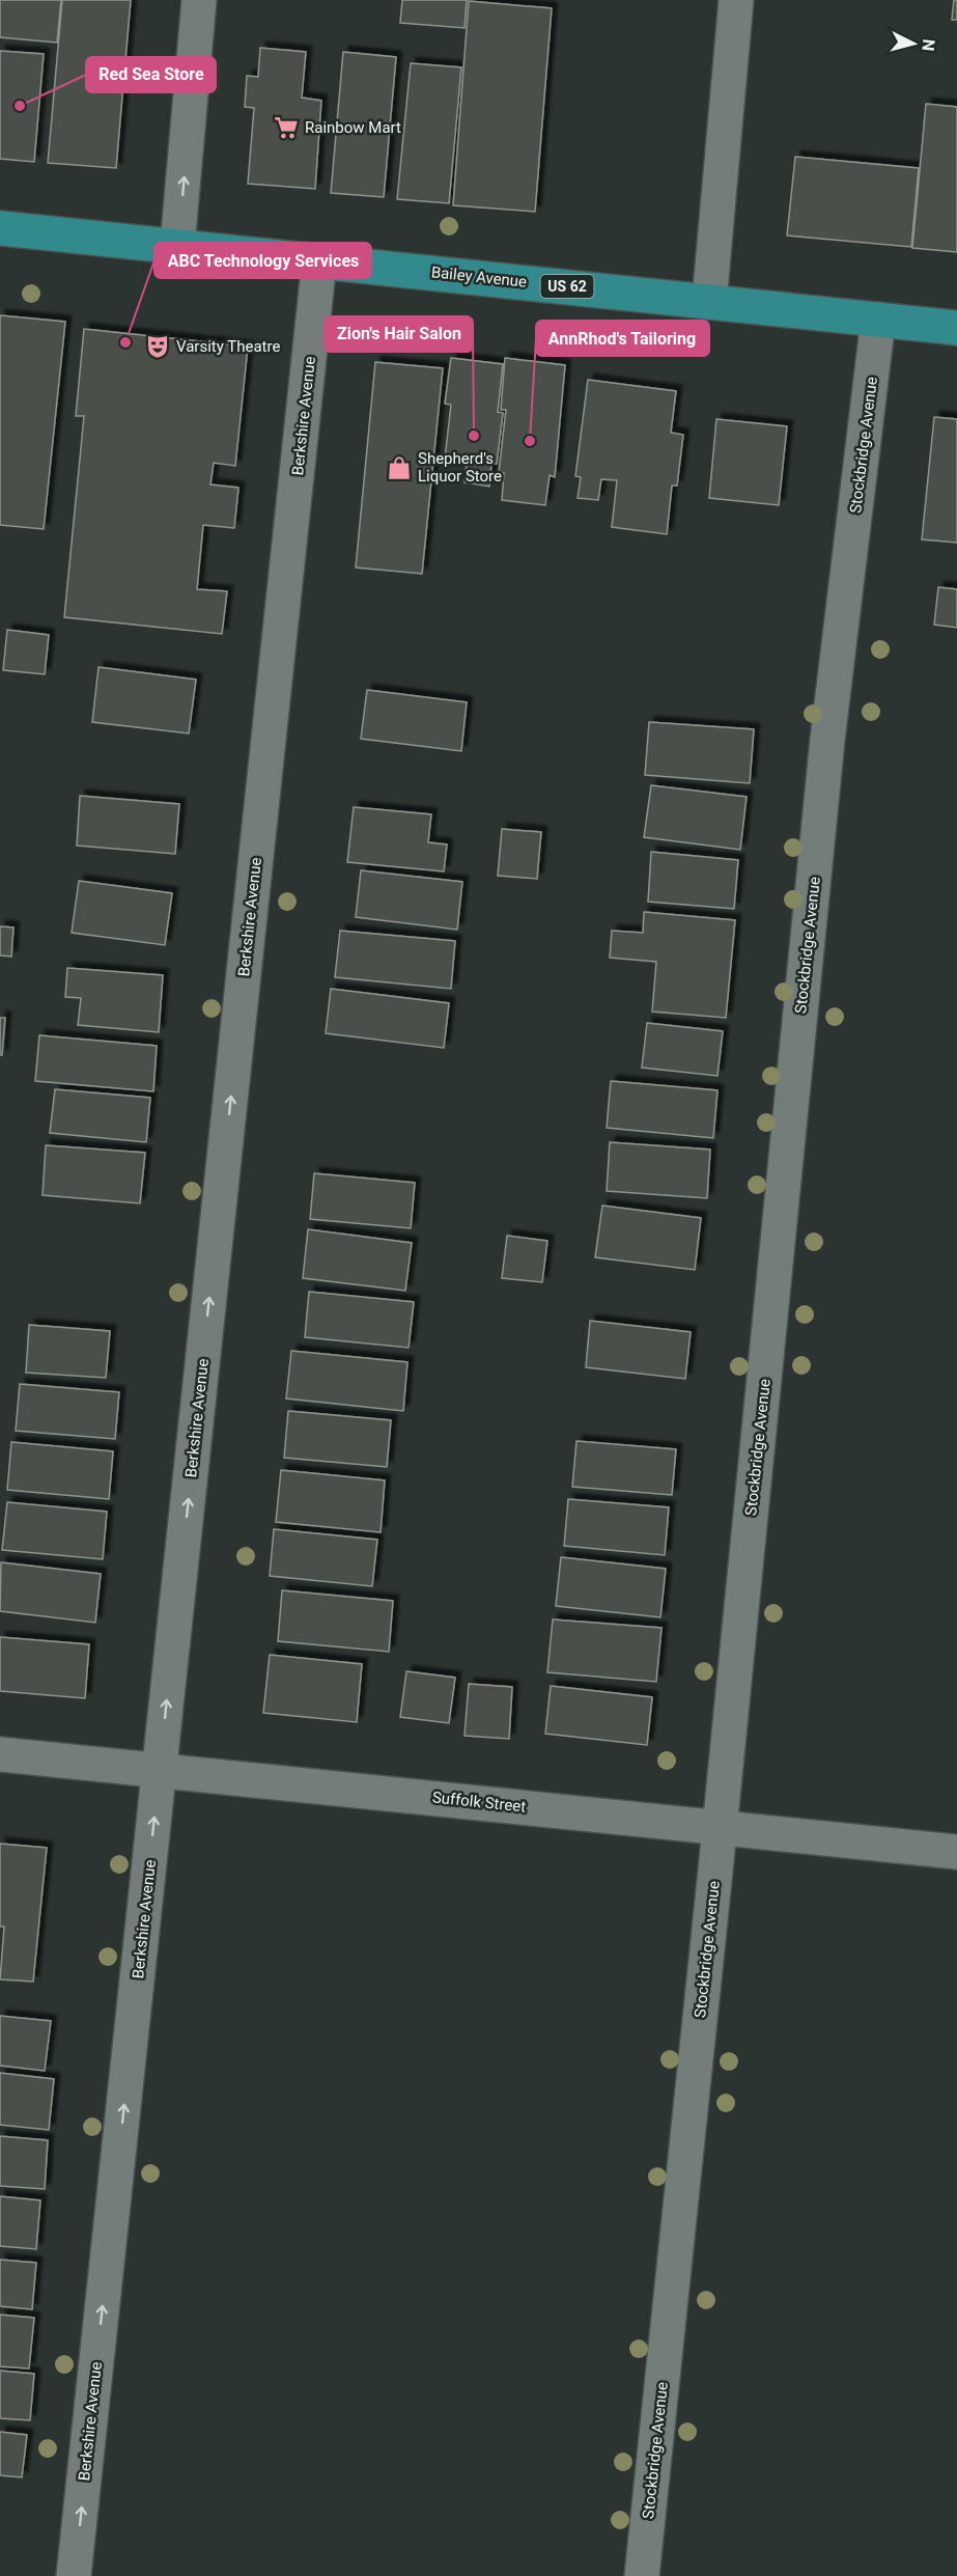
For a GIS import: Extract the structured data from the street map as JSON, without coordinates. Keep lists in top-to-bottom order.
{
  "streets": {
    "main road": ["Bailey Avenue", "US 62"],
    "street": ["Berkshire Avenue", "Stockbridge Avenue", "Suffolk Street"]
  },
  "crossings": [
    ["Bailey Avenue", "Berkshire Avenue"],
    ["Bailey Avenue", "Stockbridge Avenue"],
    ["Berkshire Avenue", "Suffolk Street"],
    ["Stockbridge Avenue", "Suffolk Street"]
  ],
  "one_way": ["Berkshire Avenue"],
  "places": {
    "other": [
      "Red Sea Store",
      "ABC Technology Services",
      "Zion's Hair Salon",
      "AnnRhod's Tailoring"
    ],
    "supermarket": ["Rainbow Mart"],
    "theatre": ["Varsity Theatre"],
    "shop": ["Shepherd's Liquor Store"]
  },
  "north": "right"
}
